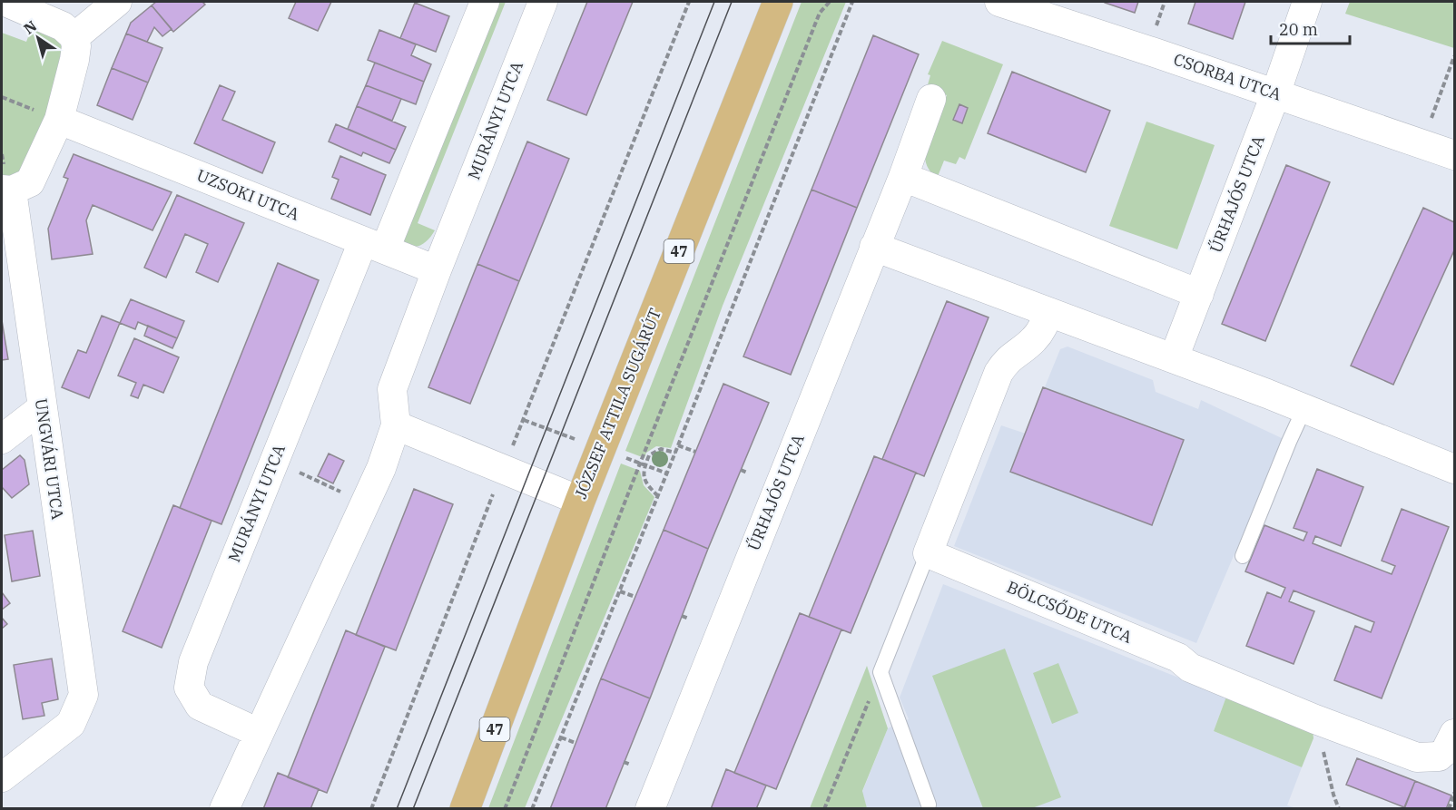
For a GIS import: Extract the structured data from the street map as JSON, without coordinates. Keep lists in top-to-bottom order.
{
  "streets": {
    "main road": ["47", "JÓZSEF ATTILA SUGÁRÚT"],
    "street": [
      "CSORBA UTCA",
      "MURÁNYI UTCA",
      "ŰRHAJÓS UTCA",
      "UZSOKI UTCA",
      "UNGVÁRI UTCA",
      "BÖLCSŐDE UTCA"
    ]
  },
  "crossings": [
    ["CSORBA UTCA", "ŰRHAJÓS UTCA"],
    ["MURÁNYI UTCA", "UZSOKI UTCA"]
  ],
  "scale_bar": "20 m",
  "north": "top left"
}
